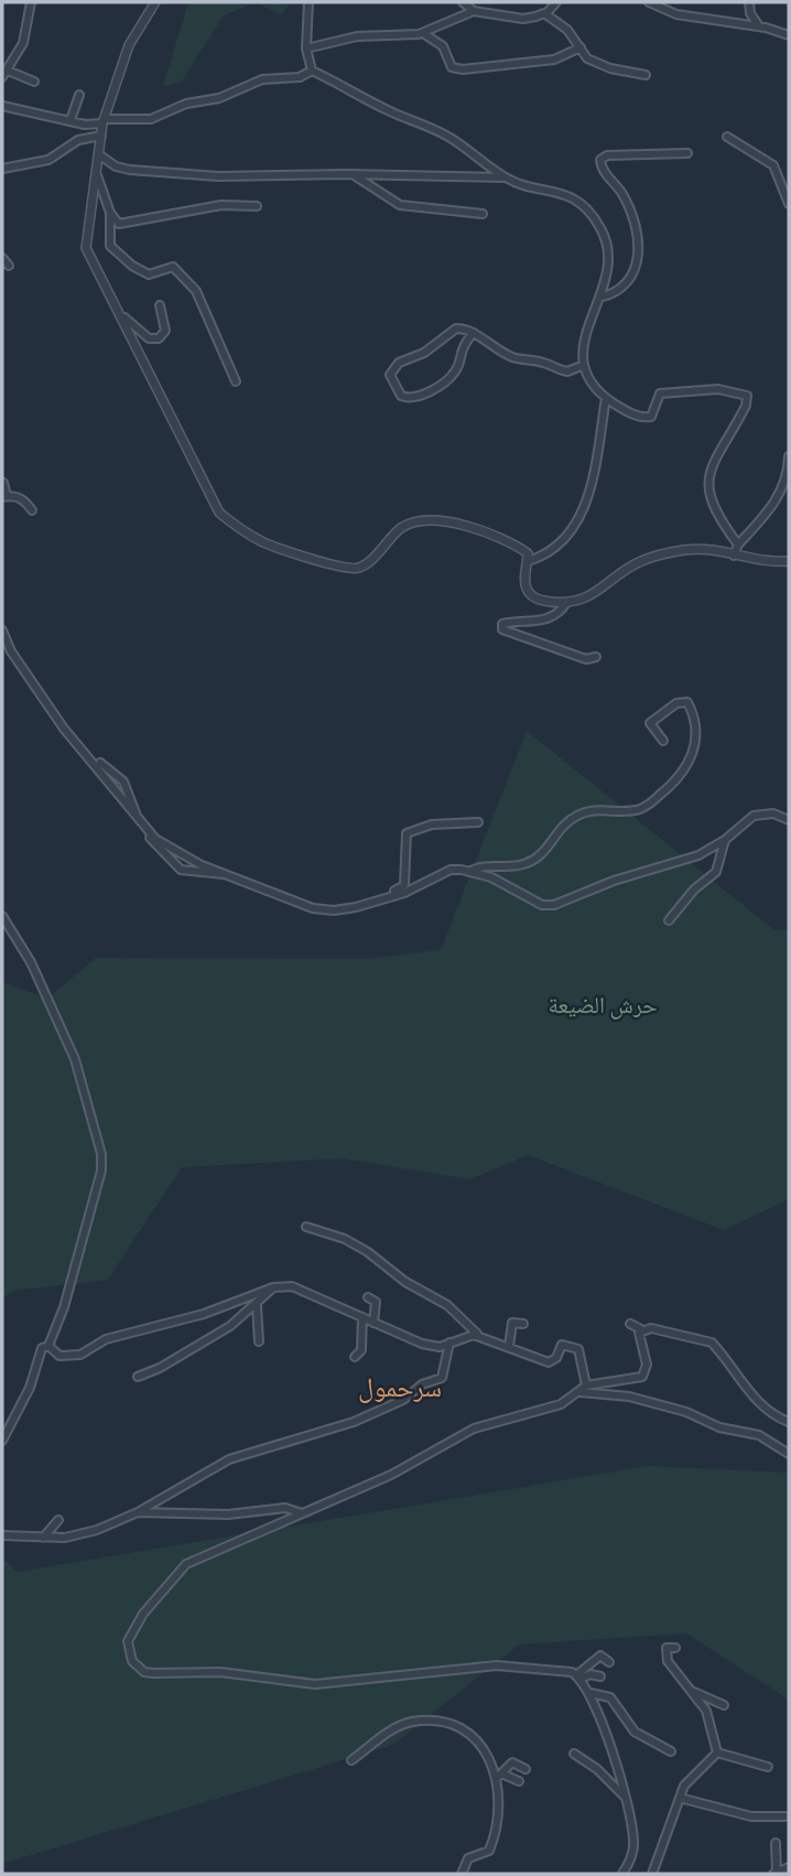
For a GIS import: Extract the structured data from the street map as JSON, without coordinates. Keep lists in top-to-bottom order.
{
  "districts": ["سرحمول"],
  "parks": ["حرش الضيعة"]
}
